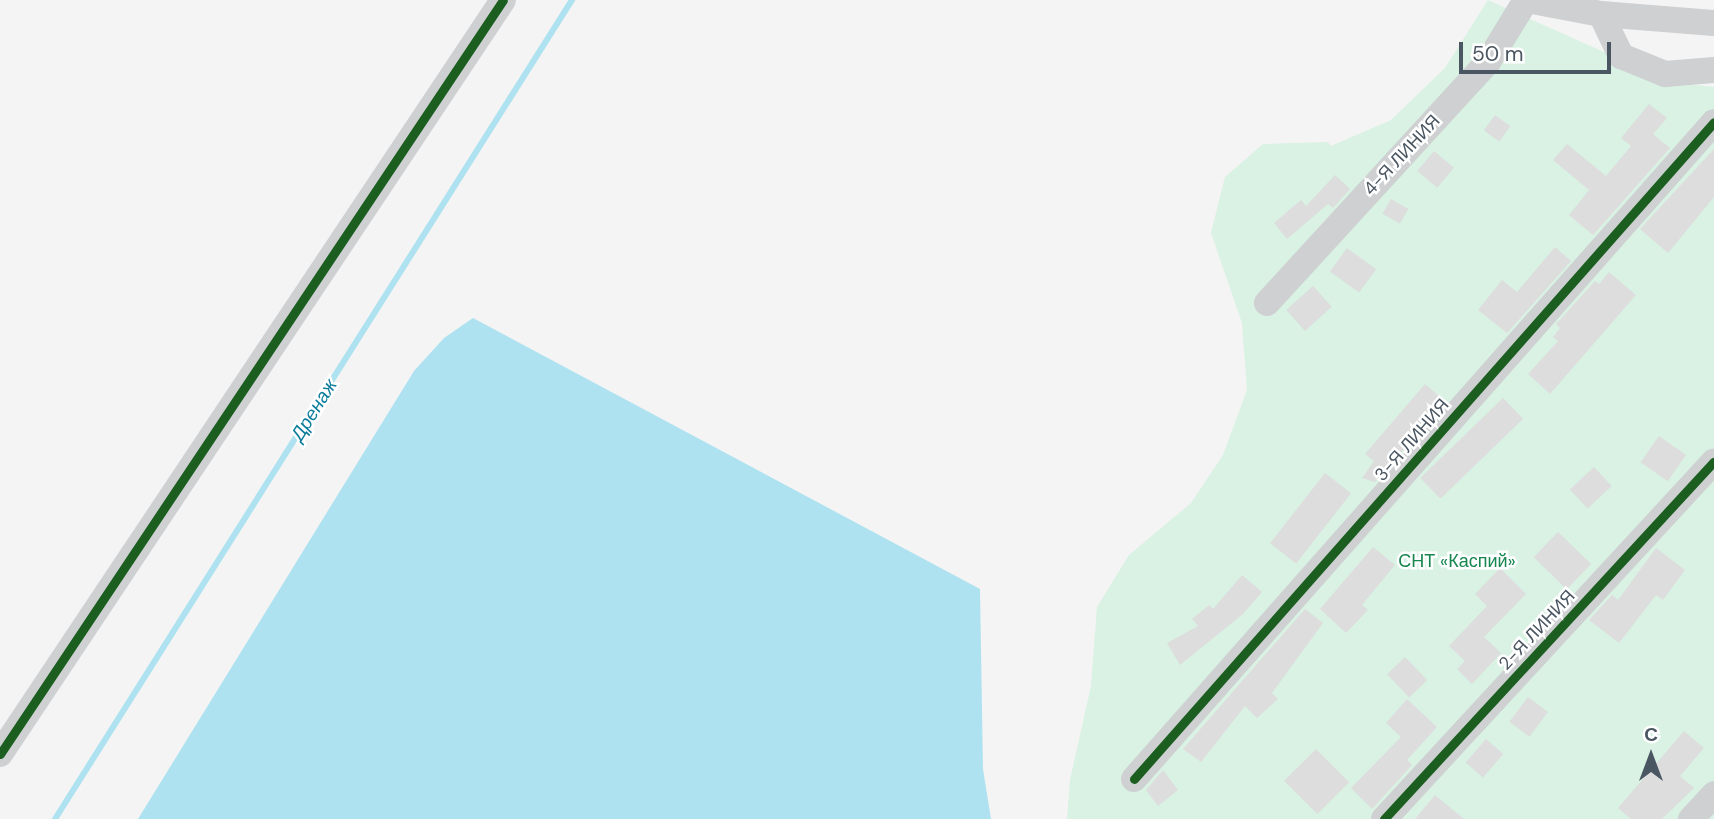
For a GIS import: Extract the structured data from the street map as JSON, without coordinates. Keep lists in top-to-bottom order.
{
  "streets": {
    "street": ["4-Я ЛИНИЯ", "3-Я ЛИНИЯ", "2-Я ЛИНИЯ"]
  },
  "water": ["Дренаж"],
  "parks": ["СНТ «Каспий»"],
  "scale_bar": "50 m",
  "north": "top"
}
